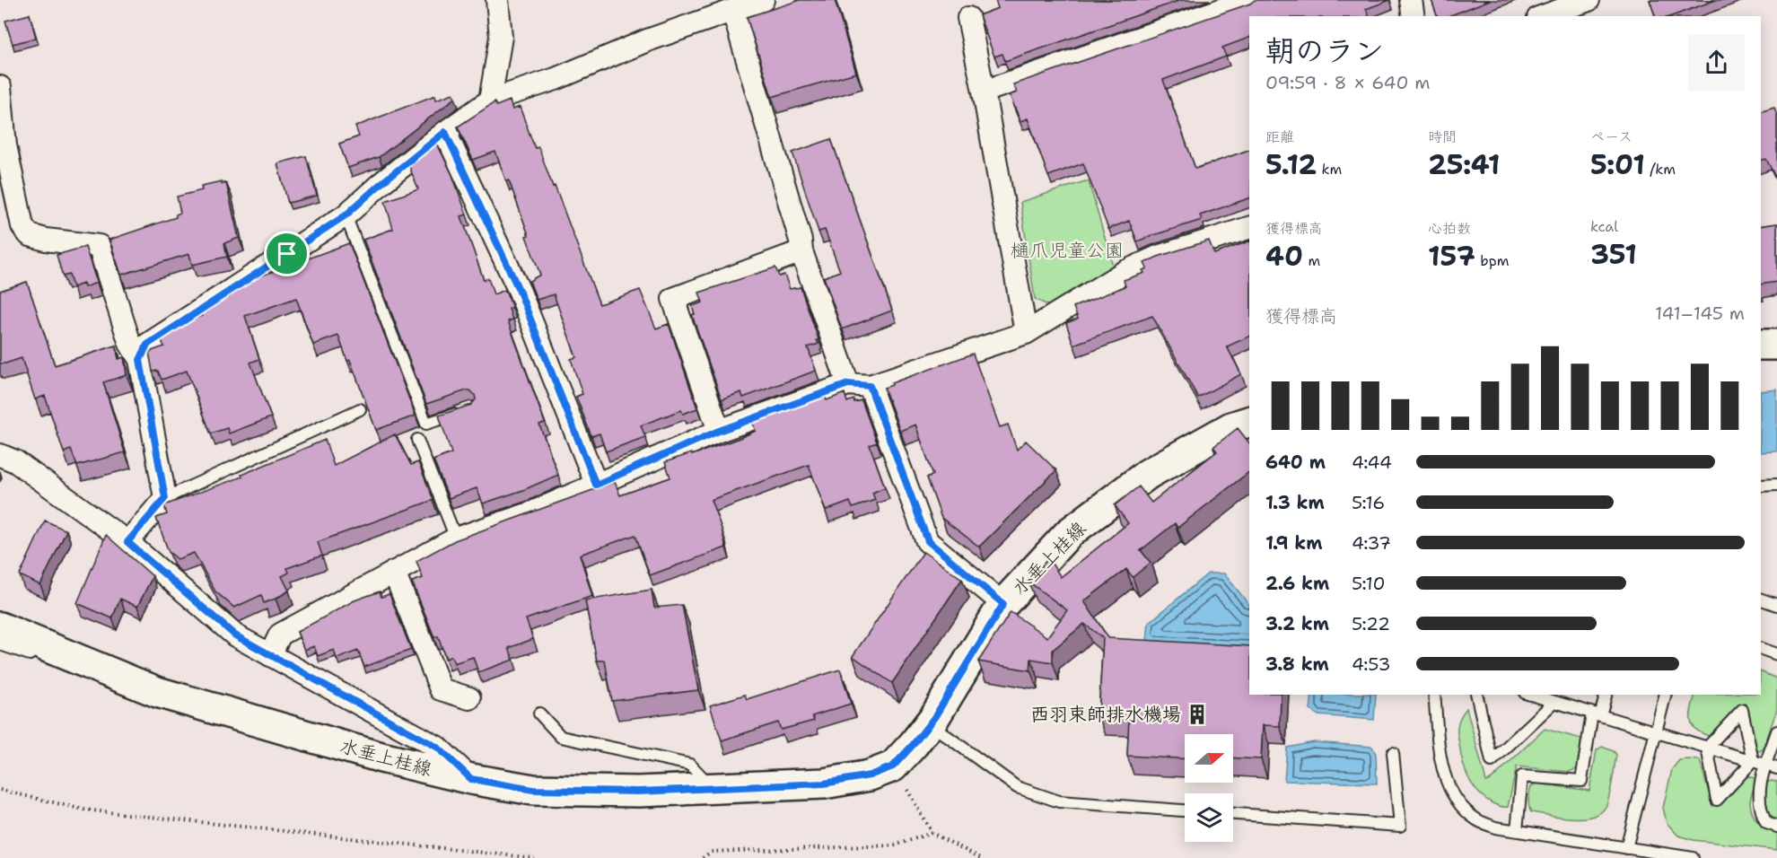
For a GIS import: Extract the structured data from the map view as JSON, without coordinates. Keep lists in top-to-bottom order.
{
  "streets": {
    "main road": ["水垂上桂線"]
  },
  "parks": ["樋爪児童公園"],
  "places": {
    "building": ["西羽束師排水機場"]
  },
  "north": "right",
  "page": {
    "heading": ["朝のラン", "09:59 · 8 × 640 m"],
    "stats": [
      ["距離", "5.12 km"],
      ["時間", "25:41"],
      ["ペース", "5:01 /km"],
      ["獲得標高", "40 m"],
      ["心拍数", "157 bpm"],
      ["kcal", "351"]
    ],
    "chart": ["獲得標高", "141–145 m"],
    "list": [
      {
        "name": "640 m",
        "note": "4:44"
      },
      {
        "name": "1.3 km",
        "note": "5:16"
      },
      {
        "name": "1.9 km",
        "note": "4:37"
      },
      {
        "name": "2.6 km",
        "note": "5:10"
      },
      {
        "name": "3.2 km",
        "note": "5:22"
      },
      {
        "name": "3.8 km",
        "note": "4:53"
      }
    ]
  }
}
